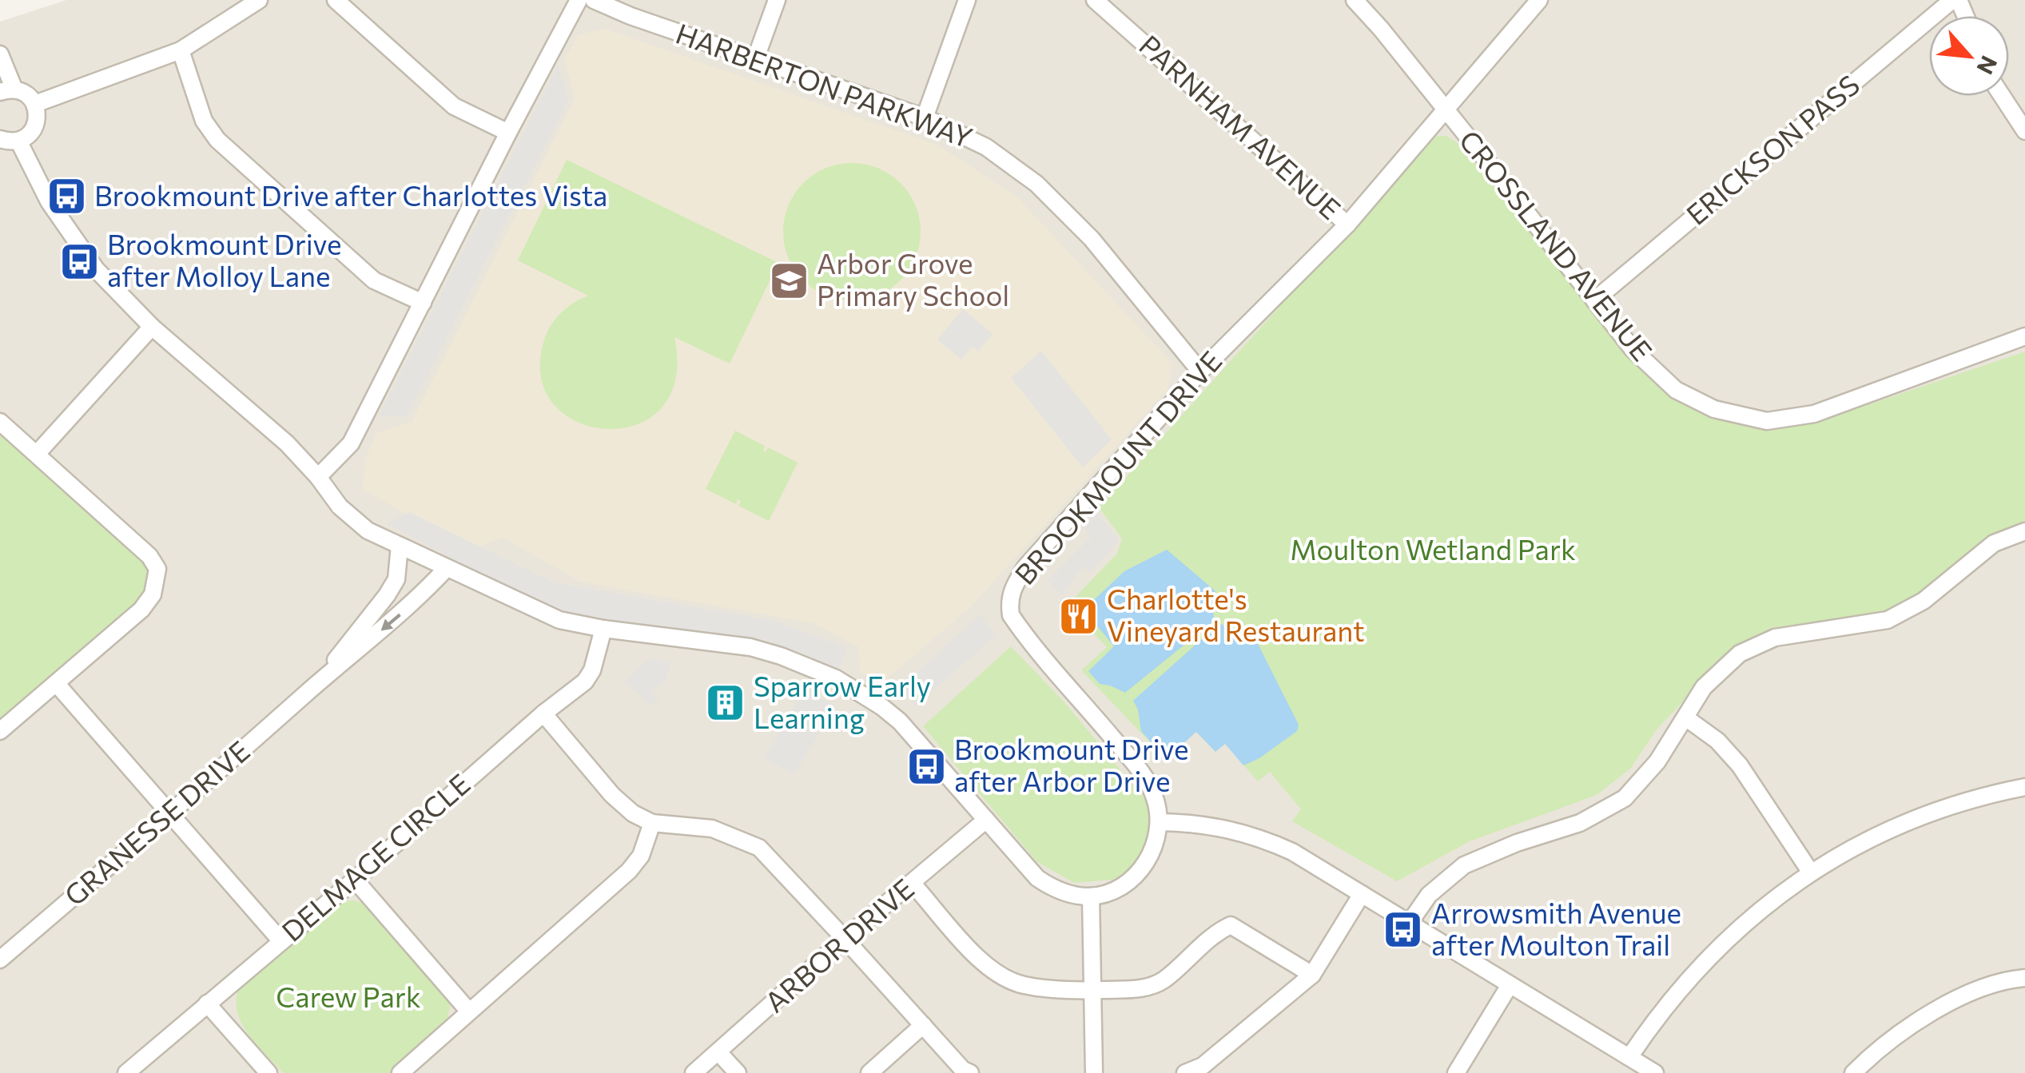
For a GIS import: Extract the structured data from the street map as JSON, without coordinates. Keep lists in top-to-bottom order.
{
  "streets": {
    "street": [
      "HARBERTON PARKWAY",
      "PARNHAM AVENUE",
      "ERICKSON PASS",
      "CROSSLAND AVENUE",
      "BROOKMOUNT DRIVE",
      "GRANESSE DRIVE",
      "DELMAGE CIRCLE",
      "ARBOR DRIVE"
    ]
  },
  "crossings": [
    ["HARBERTON PARKWAY", "BROOKMOUNT DRIVE"],
    ["PARNHAM AVENUE", "BROOKMOUNT DRIVE"],
    ["ERICKSON PASS", "CROSSLAND AVENUE"],
    ["CROSSLAND AVENUE", "BROOKMOUNT DRIVE"]
  ],
  "parks": ["Moulton Wetland Park", "Carew Park"],
  "places": {
    "bus stop": [
      "Brookmount Drive after Charlottes Vista",
      "Brookmount Drive after Molloy Lane",
      "Brookmount Drive after Arbor Drive",
      "Arrowsmith Avenue after Moulton Trail"
    ],
    "school or university": ["Arbor Grove Primary School"],
    "restaurant": ["Charlotte's Vineyard Restaurant"],
    "building": ["Sparrow Early Learning"]
  },
  "north": "bottom right"
}
